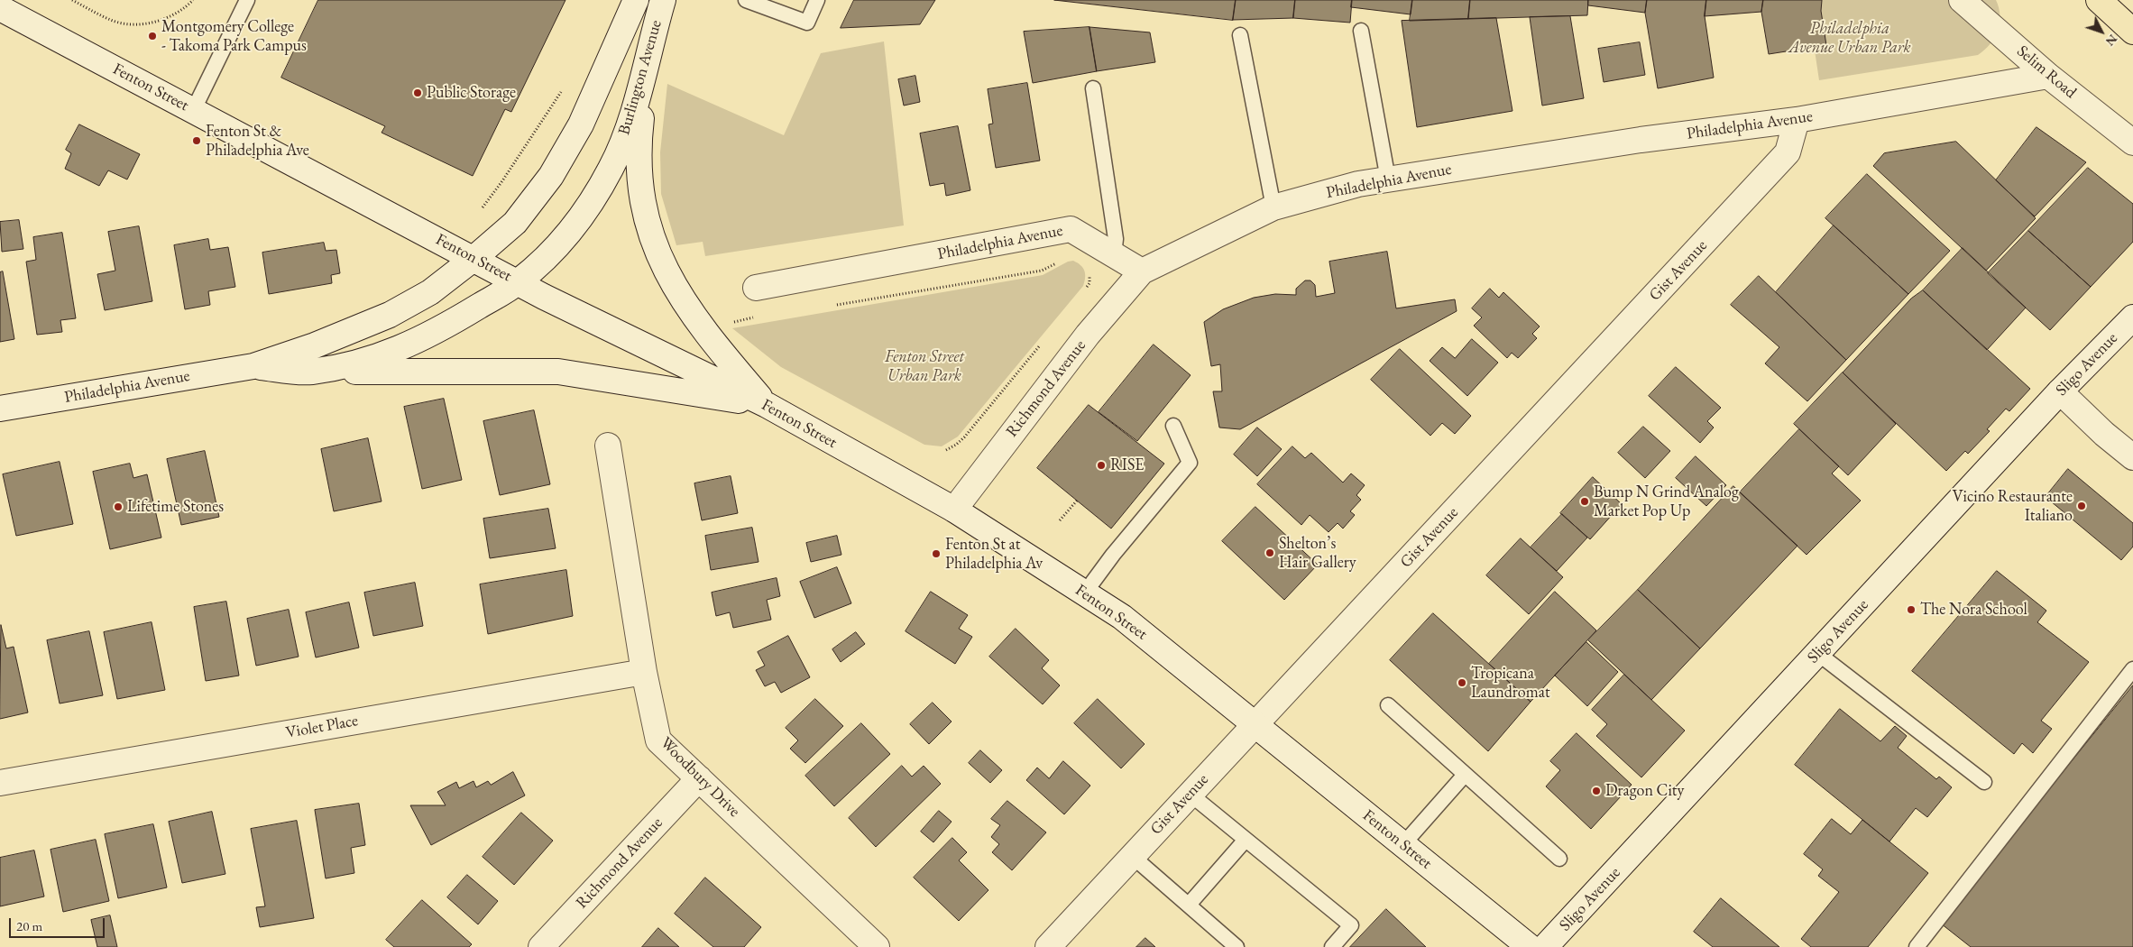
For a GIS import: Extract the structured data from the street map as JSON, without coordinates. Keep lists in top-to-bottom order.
{
  "streets": {
    "street": [
      "Selim Road",
      "Burlington Avenue",
      "Fenton Street",
      "Philadelphia Avenue",
      "Gist Avenue",
      "Sligo Avenue",
      "Richmond Avenue",
      "Violet Place",
      "Woodbury Drive"
    ]
  },
  "crossings": [
    ["Selim Road", "Philadelphia Avenue"],
    ["Burlington Avenue", "Fenton Street"],
    ["Burlington Avenue", "Philadelphia Avenue"],
    ["Fenton Street", "Philadelphia Avenue"],
    ["Fenton Street", "Gist Avenue"],
    ["Fenton Street", "Richmond Avenue"],
    ["Philadelphia Avenue", "Gist Avenue"],
    ["Philadelphia Avenue", "Richmond Avenue"],
    ["Richmond Avenue", "Woodbury Drive"],
    ["Violet Place", "Woodbury Drive"]
  ],
  "parks": ["Philadelphia Avenue Urban Park", "Fenton Street Urban Park"],
  "places": [
    "Montgomery College - Takoma Park Campus",
    "Public Storage",
    "Fenton St & Philadelphia Ave",
    "RISE",
    "Bump N Grind Analog Market Pop Up",
    "Vicino Restaurante Italiano",
    "Lifetime Stones",
    "Shelton’s Hair Gallery",
    "Fenton St at Philadelphia Av",
    "The Nora School",
    "Tropicana Laundromat",
    "Dragon City"
  ],
  "scale_bar": "20 m",
  "north": "bottom right"
}
